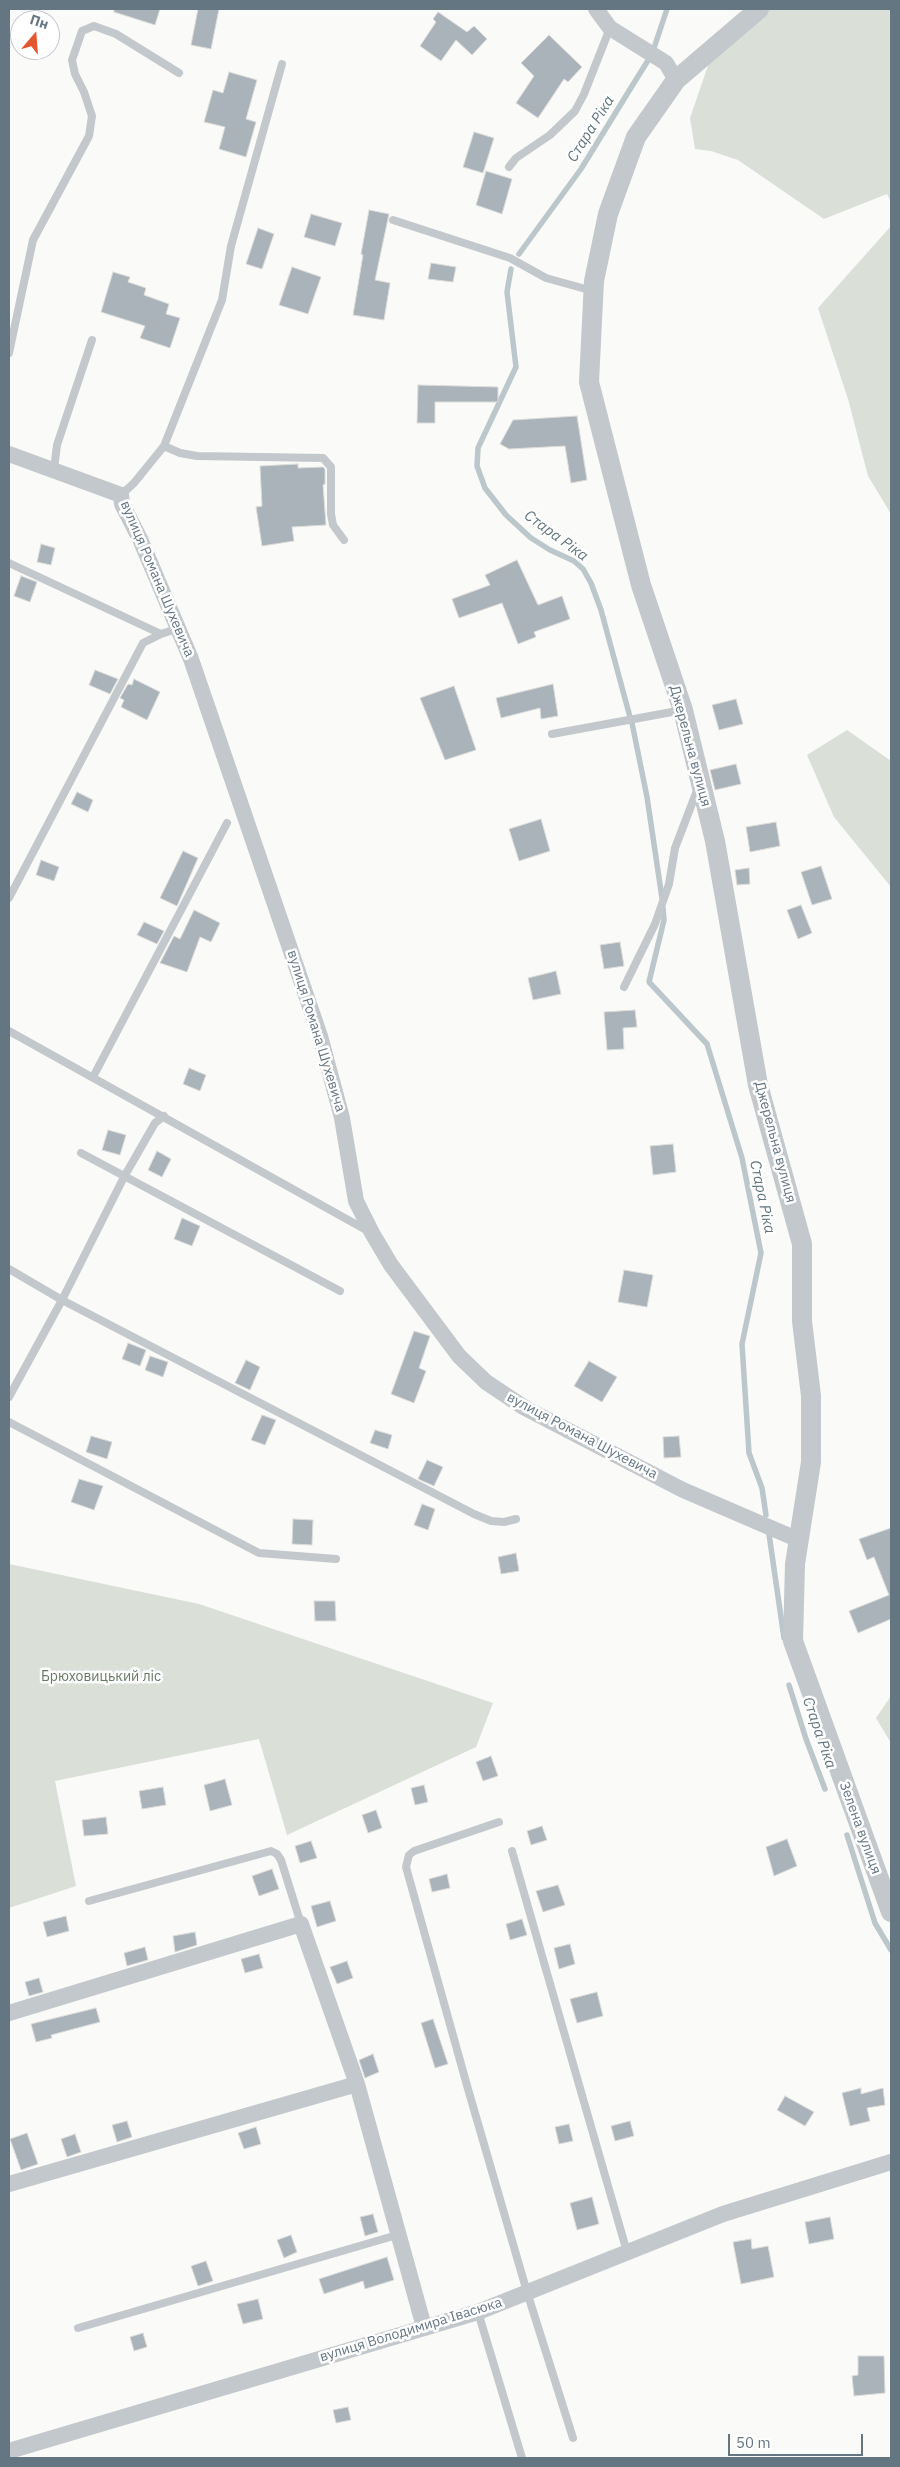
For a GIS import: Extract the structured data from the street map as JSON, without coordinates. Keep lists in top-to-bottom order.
{
  "streets": {
    "street": [
      "вулиця Романа Шухевича",
      "Джерельна вулиця",
      "Зелена вулиця",
      "вулиця Володимира Івасюка"
    ]
  },
  "crossings": [
    ["вулиця Романа Шухевича", "Джерельна вулиця"],
    ["вулиця Романа Шухевича", "Зелена вулиця"],
    ["Джерельна вулиця", "Зелена вулиця"]
  ],
  "water": ["Стара Ріка"],
  "parks": ["Брюховицький ліс"],
  "scale_bar": "50 m",
  "north": "top"
}
